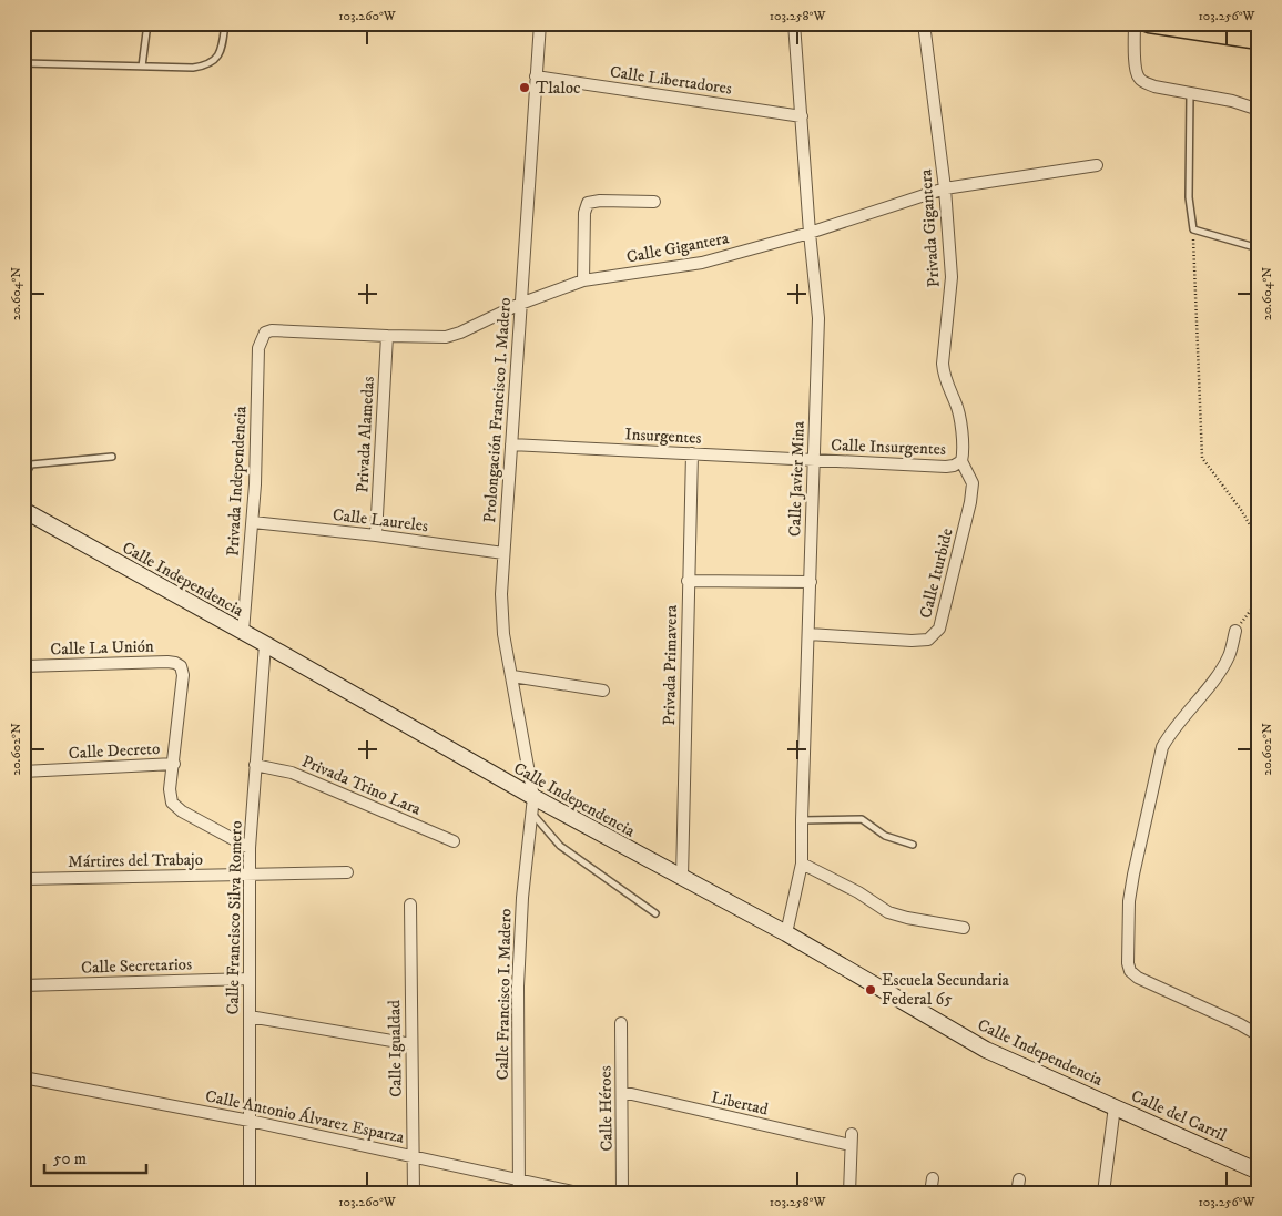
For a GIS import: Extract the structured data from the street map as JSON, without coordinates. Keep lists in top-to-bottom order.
{
  "streets": {
    "street": [
      "Calle Libertadores",
      "Privada Gigantera",
      "Calle Gigantera",
      "Prolongación Francisco I. Madero",
      "Privada Alamedas",
      "Insurgentes",
      "Calle Insurgentes",
      "Calle Javier Mina",
      "Privada Independencia",
      "Calle Laureles",
      "Calle Iturbide",
      "Calle Independencia",
      "Calle La Unión",
      "Privada Primavera",
      "Calle Decreto",
      "Privada Trino Lara",
      "Mártires del Trabajo",
      "Calle Francisco Silva Romero",
      "Calle Secretarios",
      "Calle Francisco I. Madero",
      "Calle Igualdad",
      "Libertad",
      "Calle Héroes",
      "Calle del Carril",
      "Calle Antonio Álvarez Esparza"
    ]
  },
  "crossings": [
    ["Calle Libertadores", "Prolongación Francisco I. Madero"],
    ["Calle Libertadores", "Calle Javier Mina"],
    ["Privada Gigantera", "Calle Gigantera"],
    ["Privada Gigantera", "Calle Insurgentes"],
    ["Privada Gigantera", "Calle Iturbide"],
    ["Calle Gigantera", "Prolongación Francisco I. Madero"],
    ["Calle Gigantera", "Privada Alamedas"],
    ["Calle Gigantera", "Calle Javier Mina"],
    ["Calle Gigantera", "Privada Independencia"],
    ["Prolongación Francisco I. Madero", "Insurgentes"],
    ["Prolongación Francisco I. Madero", "Calle Laureles"],
    ["Prolongación Francisco I. Madero", "Calle Independencia"],
    ["Prolongación Francisco I. Madero", "Calle Francisco I. Madero"],
    ["Privada Alamedas", "Calle Laureles"],
    ["Insurgentes", "Calle Insurgentes"],
    ["Insurgentes", "Calle Javier Mina"],
    ["Insurgentes", "Privada Primavera"],
    ["Calle Insurgentes", "Calle Javier Mina"],
    ["Calle Insurgentes", "Calle Iturbide"],
    ["Calle Javier Mina", "Calle Iturbide"],
    ["Calle Javier Mina", "Calle Independencia"],
    ["Privada Independencia", "Calle Laureles"],
    ["Privada Independencia", "Calle Independencia"],
    ["Calle Independencia", "Privada Primavera"],
    ["Calle Independencia", "Calle Francisco Silva Romero"],
    ["Calle Independencia", "Calle Francisco I. Madero"],
    ["Calle Independencia", "Calle del Carril"],
    ["Calle La Unión", "Calle Decreto"],
    ["Privada Trino Lara", "Calle Francisco Silva Romero"],
    ["Mártires del Trabajo", "Calle Francisco Silva Romero"],
    ["Calle Francisco Silva Romero", "Calle Secretarios"],
    ["Calle Francisco Silva Romero", "Calle Antonio Álvarez Esparza"],
    ["Calle Francisco I. Madero", "Calle Antonio Álvarez Esparza"],
    ["Calle Igualdad", "Calle Antonio Álvarez Esparza"],
    ["Libertad", "Calle Héroes"]
  ],
  "places": ["Tlaloc", "Escuela Secundaria Federal 65"],
  "scale_bar": "50 m",
  "coordinates": [
    "103.260°W",
    "103.258°W",
    "103.256°W",
    "20.604°N",
    "20.602°N"
  ]
}
